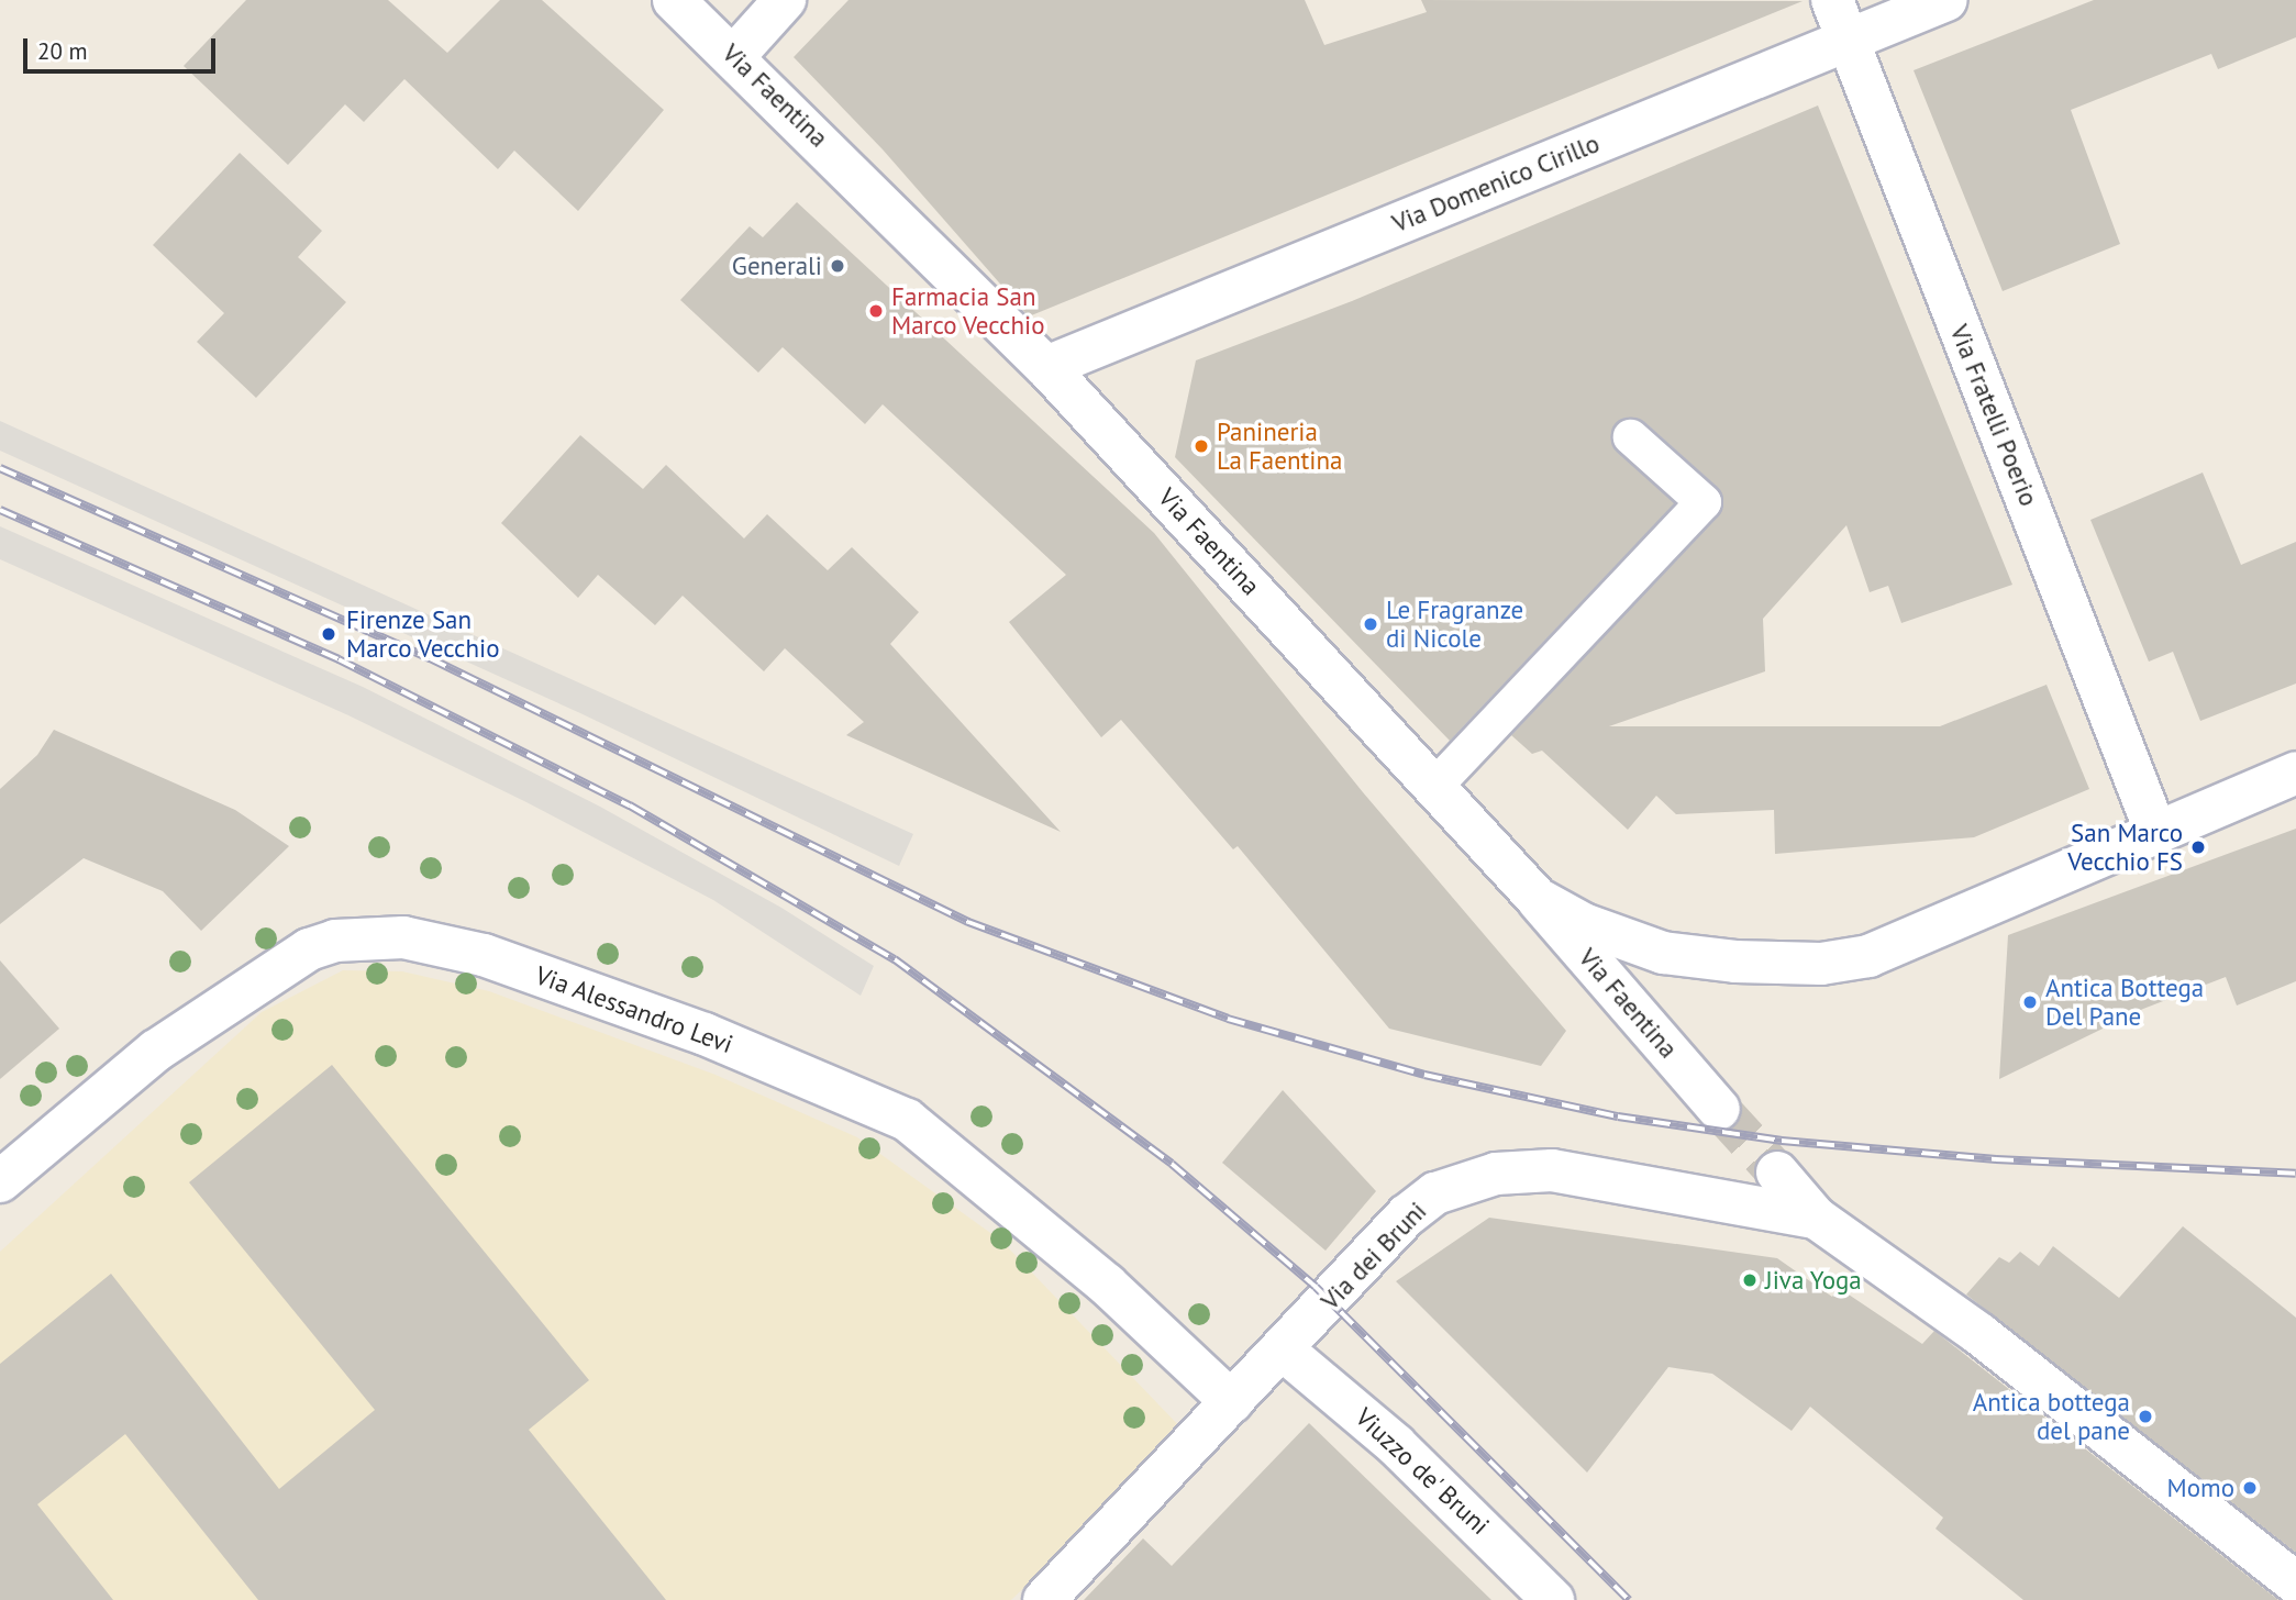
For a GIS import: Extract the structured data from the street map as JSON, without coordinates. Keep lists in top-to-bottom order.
{
  "streets": {
    "street": [
      "Via Faentina",
      "Via Domenico Cirillo",
      "Via Fratelli Poerio",
      "Via Alessandro Levi",
      "Via dei Bruni",
      "Viuzzo de' Bruni"
    ]
  },
  "crossings": [
    ["Via Faentina", "Via Domenico Cirillo"],
    ["Via Domenico Cirillo", "Via Fratelli Poerio"],
    ["Via Alessandro Levi", "Via dei Bruni"],
    ["Via dei Bruni", "Viuzzo de' Bruni"]
  ],
  "places": [
    "Generali",
    "Farmacia San Marco Vecchio",
    "Panineria La Faentina",
    "Le Fragranze di Nicole",
    "Firenze San Marco Vecchio",
    "San Marco Vecchio FS",
    "Antica Bottega Del Pane",
    "Jiva Yoga",
    "Antica bottega del pane",
    "Momo"
  ],
  "scale_bar": "20 m"
}
